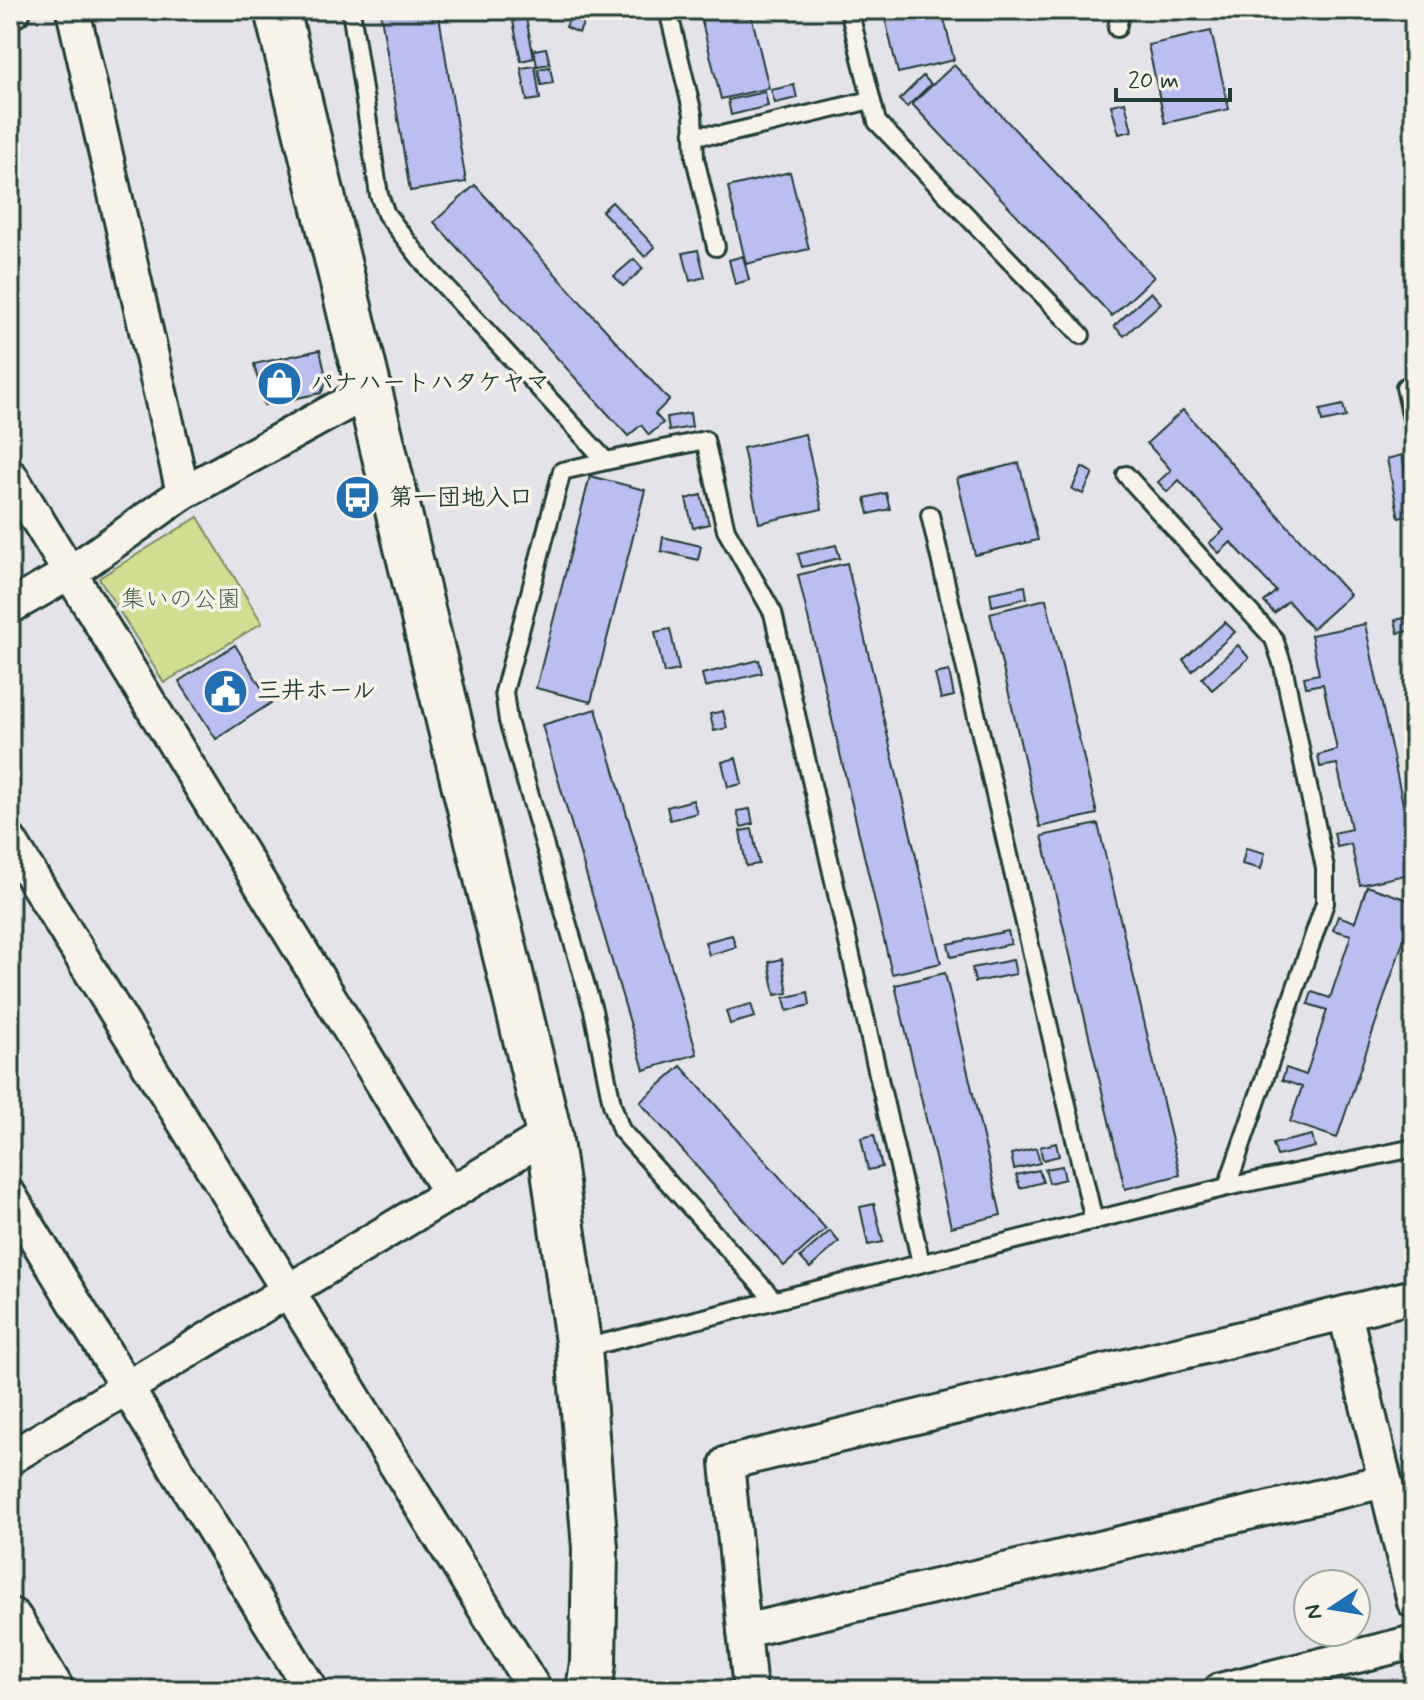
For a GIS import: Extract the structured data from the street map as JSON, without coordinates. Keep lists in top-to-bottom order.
{
  "parks": ["集いの公園"],
  "places": {
    "shop": ["パナハートハタケヤマ"],
    "bus stop": ["第一団地入口"],
    "public building": ["三井ホール"]
  },
  "scale_bar": "20 m",
  "north": "left"
}
